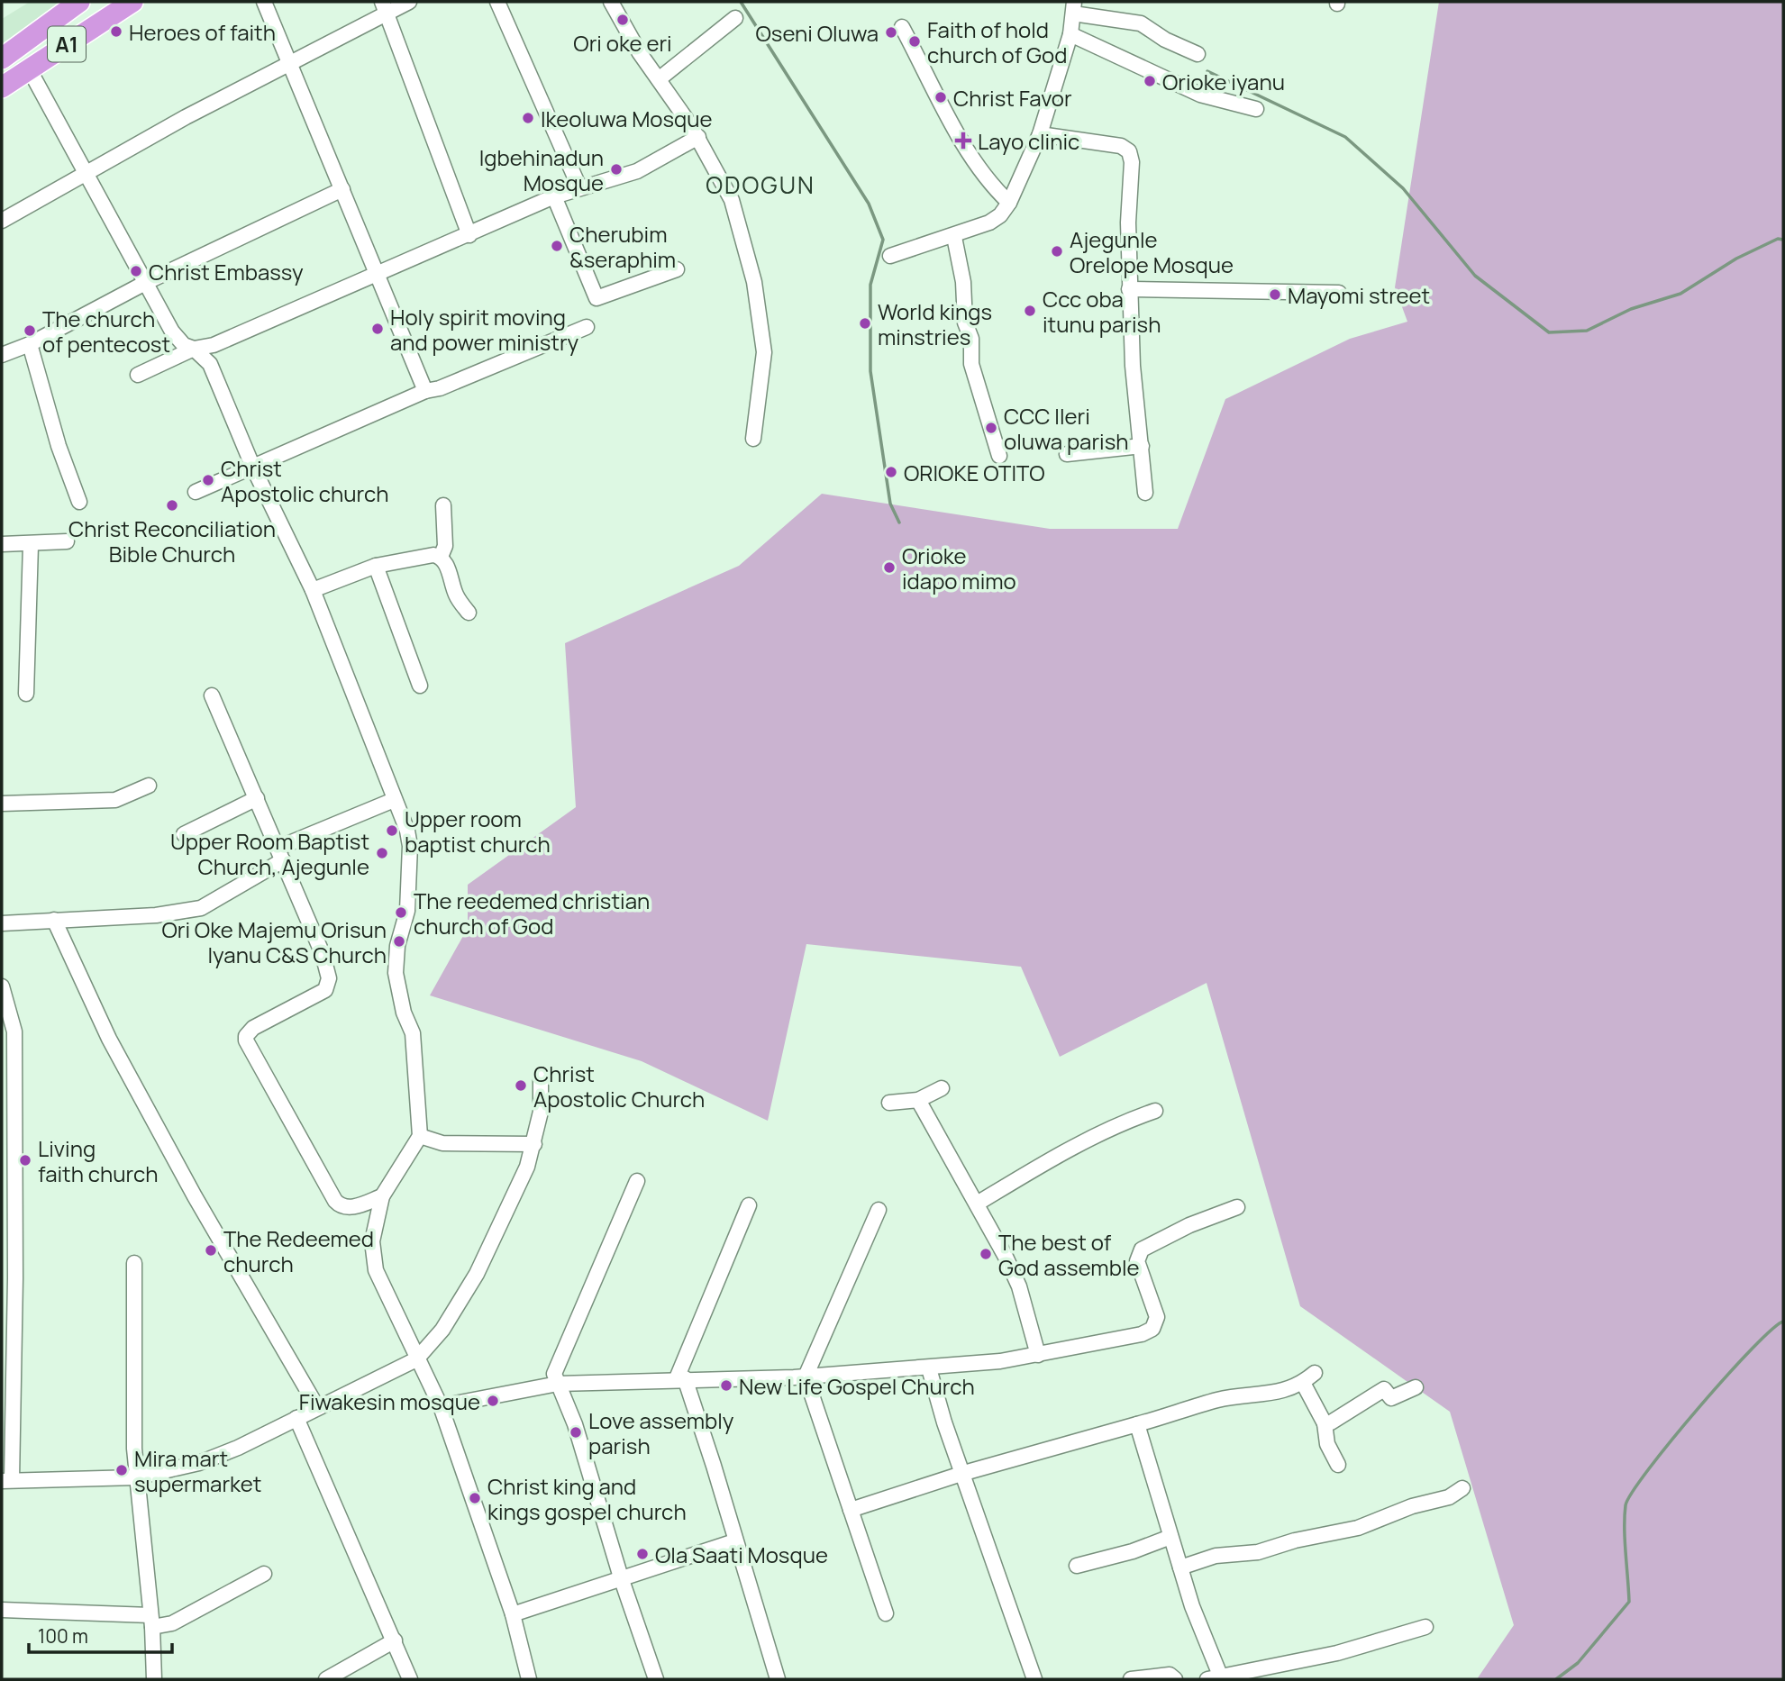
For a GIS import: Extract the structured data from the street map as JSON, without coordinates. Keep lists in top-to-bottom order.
{
  "streets": {
    "highway": ["A1"]
  },
  "districts": ["ODOGUN"],
  "places": {
    "other": [
      "Ori oke eri",
      "Heroes of faith",
      "Oseni Oluwa",
      "Faith of hold church of God",
      "Orioke iyanu",
      "Christ Favor",
      "Ikeoluwa Mosque",
      "Igbehinadun Mosque",
      "Cherubim &seraphim",
      "Ajegunle Orelope Mosque",
      "Christ Embassy",
      "Mayomi street",
      "Ccc oba itunu parish",
      "World kings minstries",
      "Holy spirit moving and power ministry",
      "The church of pentecost",
      "CCC Ileri oluwa parish",
      "ORIOKE OTITO",
      "Christ Apostolic church",
      "Christ Reconciliation Bible Church",
      "Orioke idapo mimo",
      "Upper room baptist church",
      "Upper Room Baptist Church, Ajegunle",
      "The reedemed christian church of God",
      "Ori Oke Majemu Orisun Iyanu C&S Church",
      "Christ Apostolic Church",
      "Living faith church",
      "The Redeemed church",
      "The best of God assemble",
      "New Life Gospel Church",
      "Fiwakesin mosque",
      "Love assembly parish",
      "Mira mart supermarket",
      "Christ king and kings gospel church",
      "Ola Saati Mosque"
    ],
    "health": ["Layo clinic"]
  },
  "scale_bar": "100 m"
}
